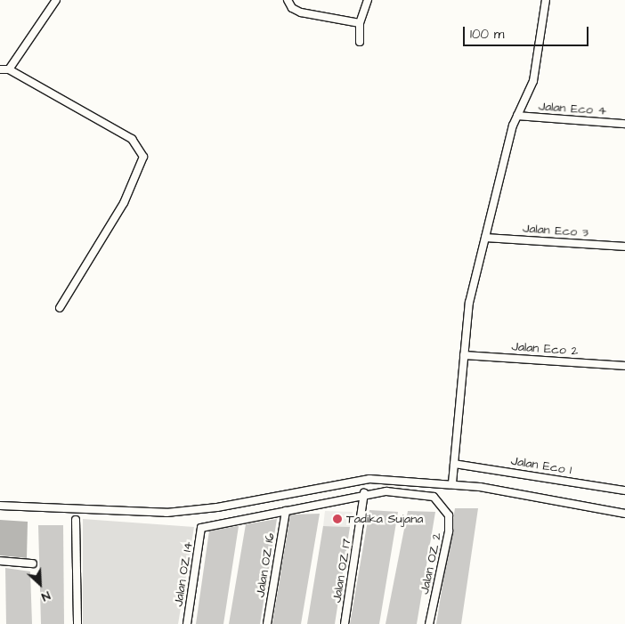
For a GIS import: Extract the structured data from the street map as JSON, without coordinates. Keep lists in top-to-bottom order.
{
  "streets": {
    "street": [
      "Jalan Eco 4",
      "Jalan Eco 3",
      "Jalan Eco 2",
      "Jalan Eco 1",
      "Jalan OZ 2",
      "Jalan OZ 16",
      "Jalan OZ 17",
      "Jalan OZ 14"
    ]
  },
  "crossings": [
    ["Jalan OZ 2", "Jalan OZ 17"],
    ["Jalan OZ 16", "Jalan OZ 14"]
  ],
  "places": ["Tadika Sujana"],
  "scale_bar": "100 m",
  "north": "bottom right"
}
